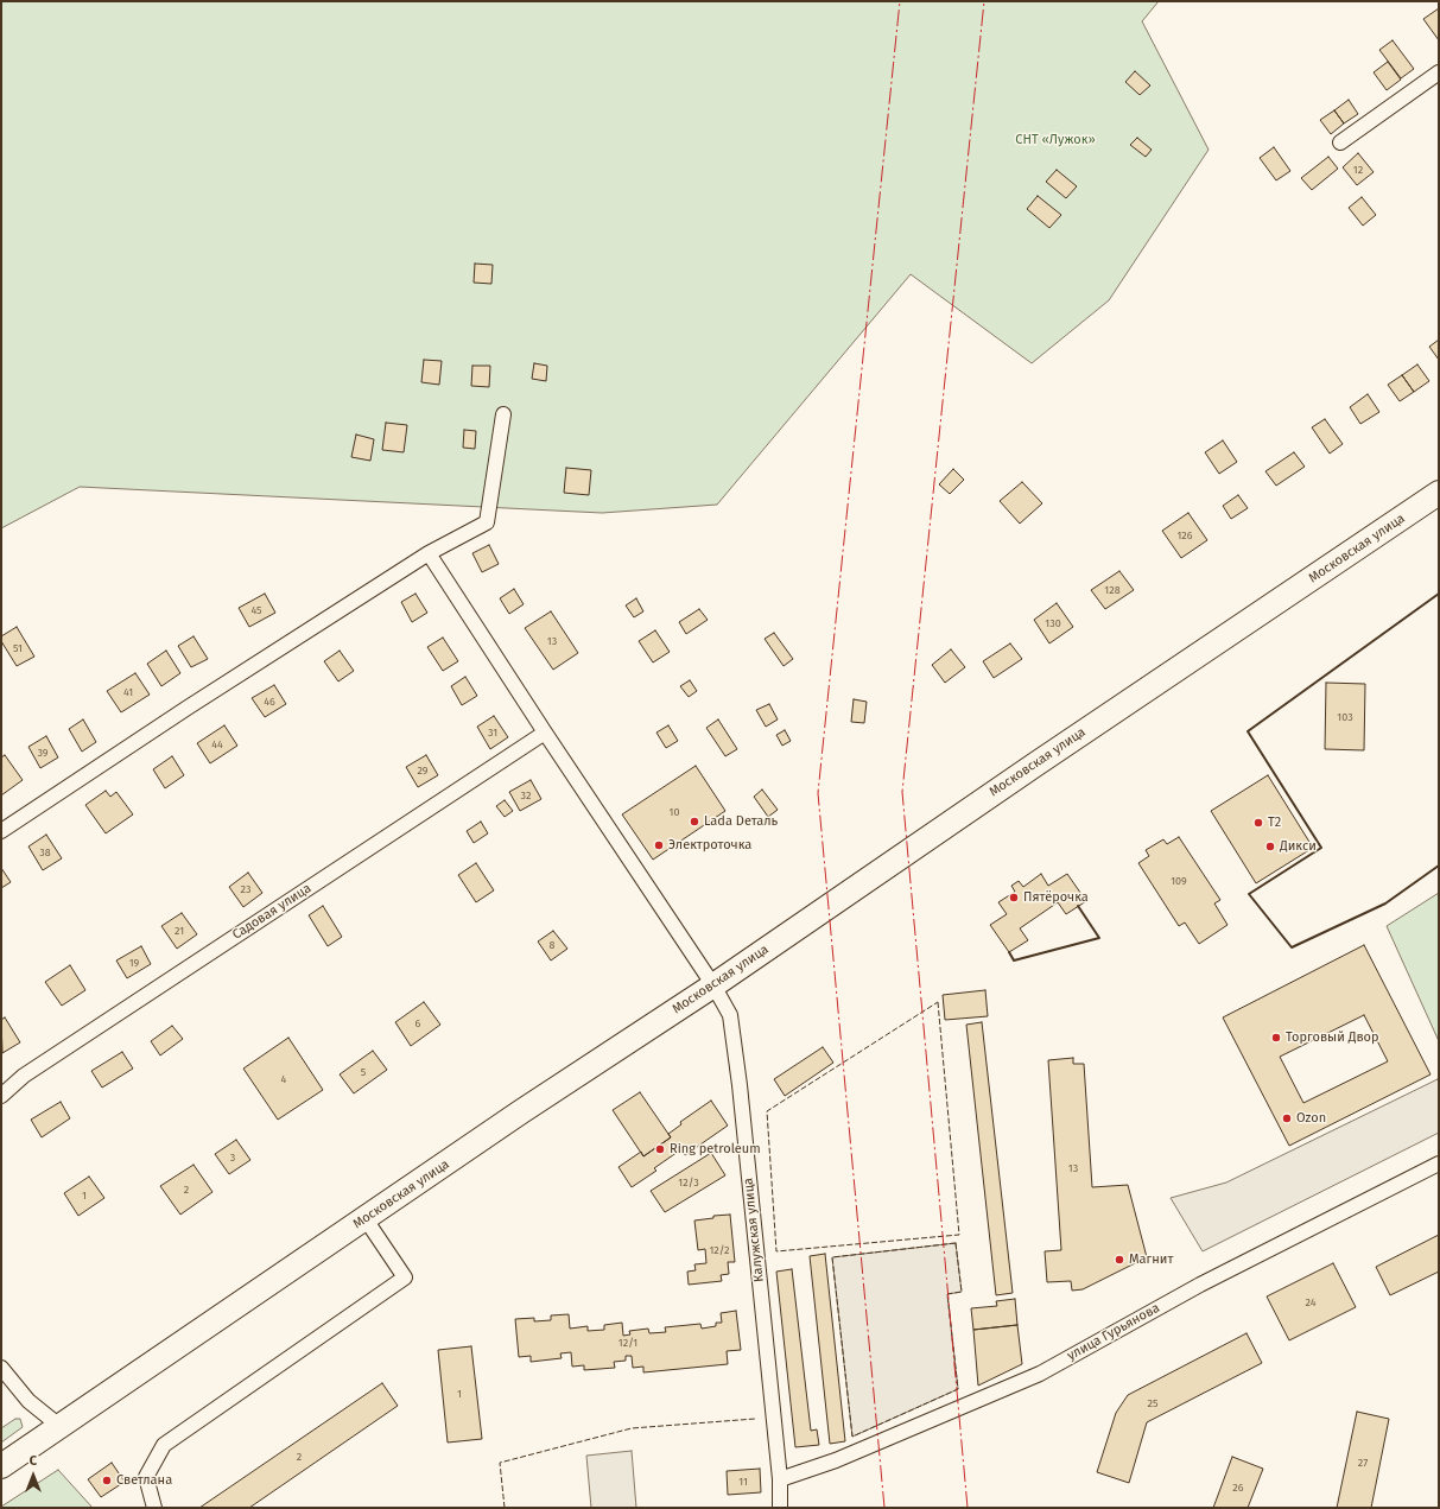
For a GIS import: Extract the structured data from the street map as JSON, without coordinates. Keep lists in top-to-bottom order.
{
  "streets": {
    "highway": ["Московская улица"],
    "street": ["Садовая улица", "Калужская улица", "улица Гурьянова"]
  },
  "crossings": [
    ["Московская улица", "Калужская улица"],
    ["Садовая улица", "Калужская улица"],
    ["Калужская улица", "улица Гурьянова"]
  ],
  "parks": ["СНТ «Лужок»"],
  "places": [
    "Lada Dеталь",
    "T2",
    "Электроточка",
    "Дикси",
    "Пятёрочка",
    "Торговый Двор",
    "Ozon",
    "Ring petroleum",
    "Магнит",
    "Светлана"
  ],
  "house_numbers": [
    "12",
    "126",
    "128",
    "45",
    "130",
    "13",
    "51",
    "41",
    "46",
    "103",
    "31",
    "44",
    "39",
    "29",
    "32",
    "10",
    "38",
    "109",
    "23",
    "21",
    "8",
    "19",
    "6",
    "5",
    "4",
    "3",
    "13",
    "12/3",
    "2",
    "1",
    "12/2",
    "24",
    "12/1",
    "1",
    "25",
    "2",
    "27",
    "11",
    "26"
  ],
  "north": "top"
}
